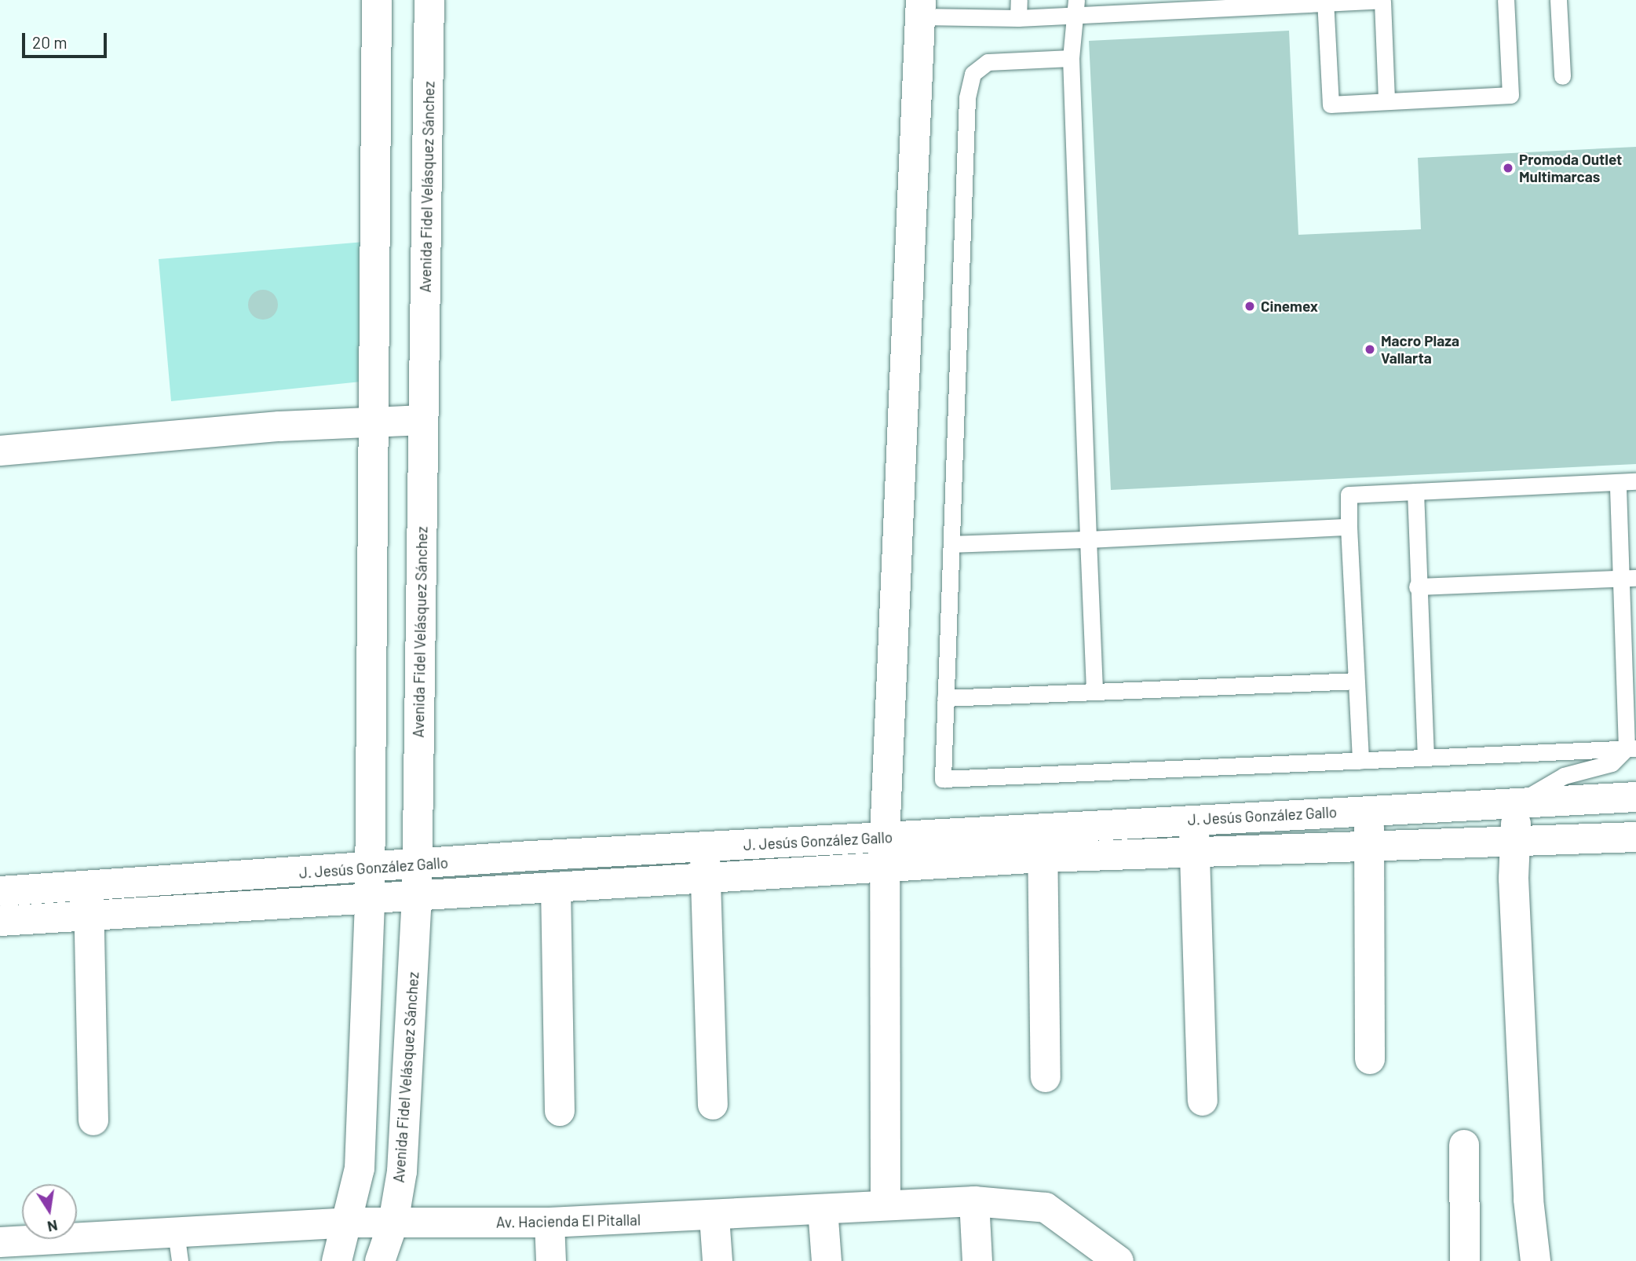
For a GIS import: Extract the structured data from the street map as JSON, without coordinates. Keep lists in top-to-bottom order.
{
  "streets": {
    "street": ["Avenida Fidel Velásquez Sánchez", "J. Jesús González Gallo", "Av. Hacienda El Pitallal"]
  },
  "crossings": [
    ["Avenida Fidel Velásquez Sánchez", "J. Jesús González Gallo"],
    ["Avenida Fidel Velásquez Sánchez", "Av. Hacienda El Pitallal"]
  ],
  "places": ["Promoda Outlet Multimarcas", "Cinemex", "Macro Plaza Vallarta"],
  "scale_bar": "20 m",
  "north": "bottom"
}
